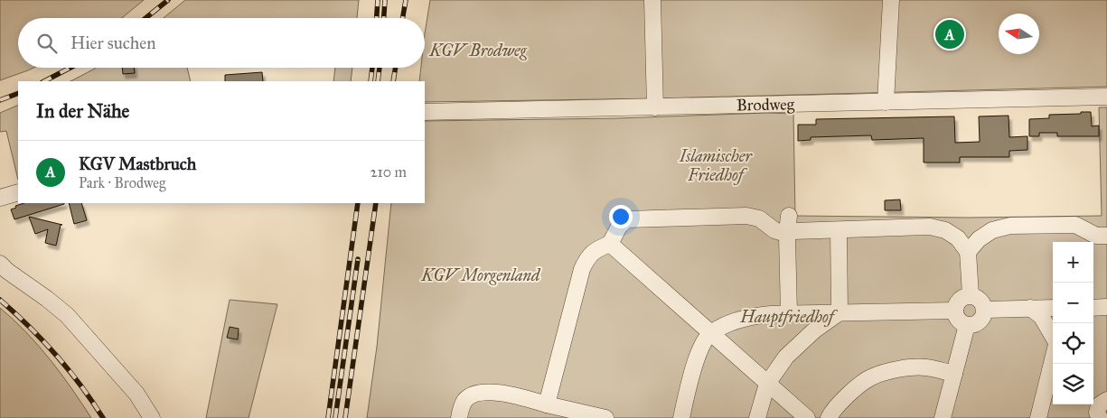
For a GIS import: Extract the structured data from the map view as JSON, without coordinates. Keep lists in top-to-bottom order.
{
  "streets": {
    "street": ["Brodweg"]
  },
  "parks": [
    "KGV Brodweg",
    "Islamischer Friedhof",
    "KGV Morgenland",
    "Hauptfriedhof"
  ],
  "north": "left",
  "page": {
    "pins": "A",
    "search": "Hier suchen",
    "heading": "In der Nähe",
    "list": [
      {
        "mark": "A",
        "name": "KGV Mastbruch",
        "note": "Park · Brodweg",
        "value": "210 m"
      }
    ],
    "map_buttons": ["+", "−"]
  }
}
